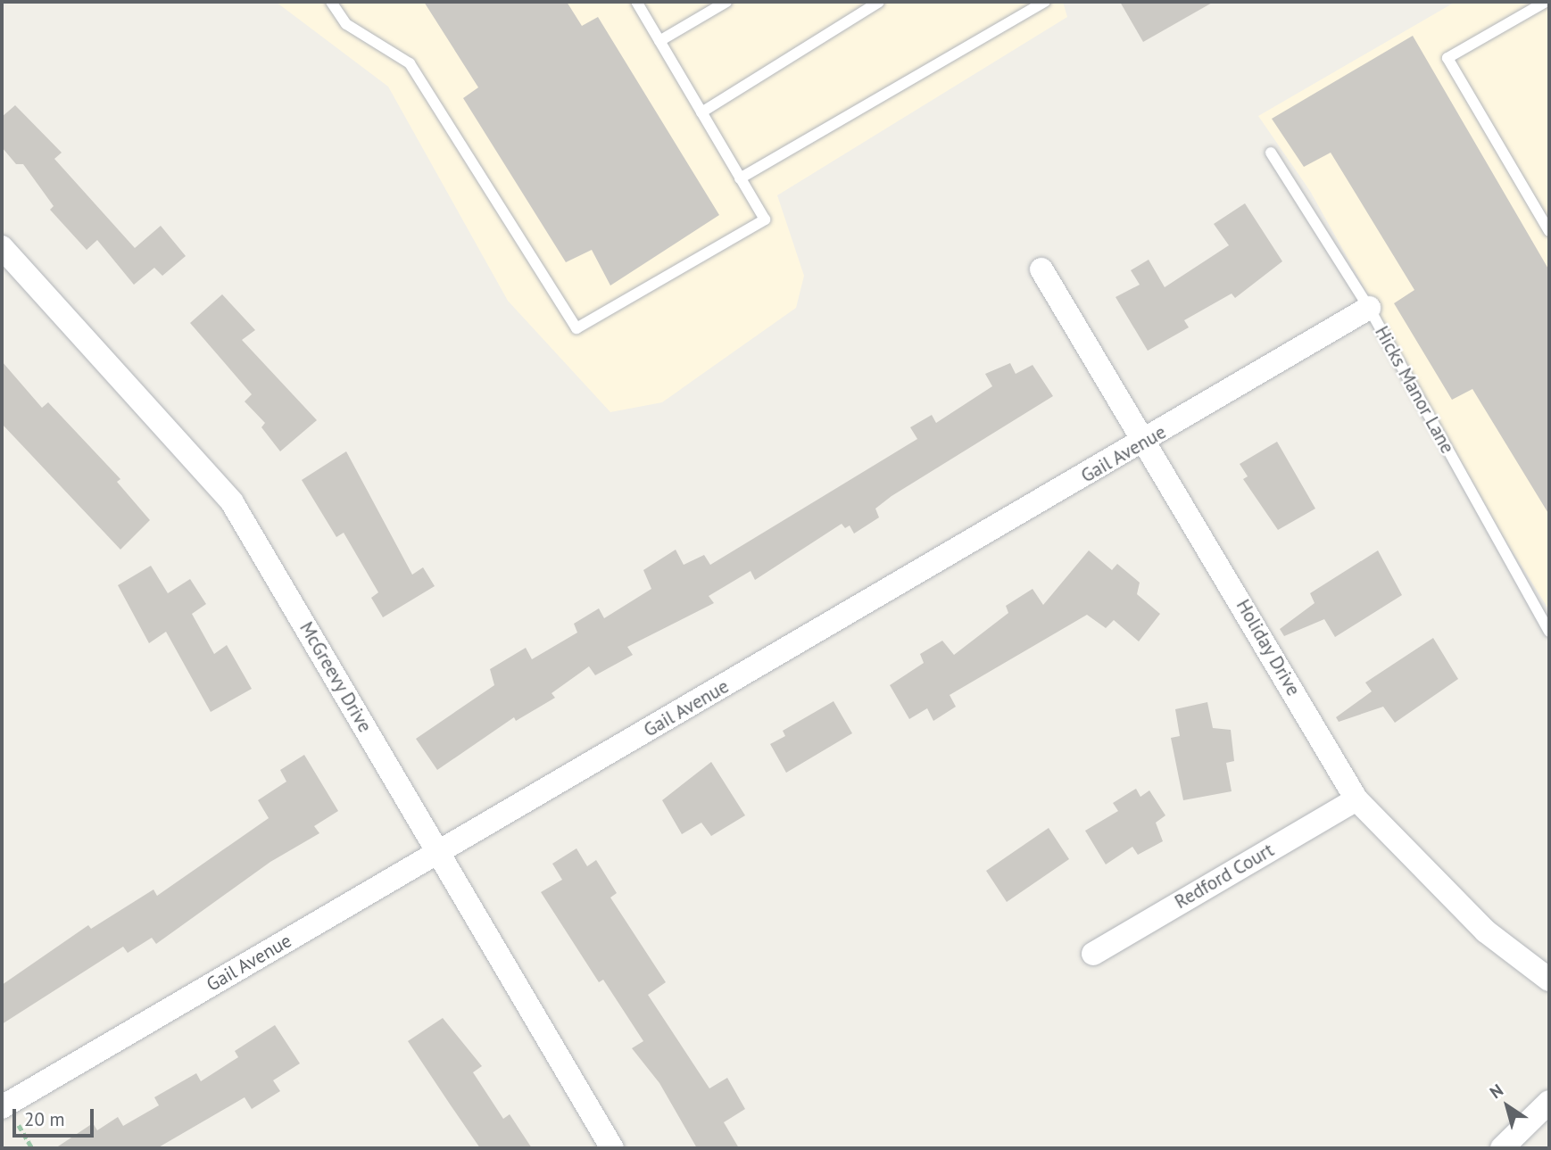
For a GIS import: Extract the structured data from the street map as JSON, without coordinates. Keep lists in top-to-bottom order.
{
  "streets": {
    "street": [
      "Gail Avenue",
      "Holiday Drive",
      "McGreevy Drive",
      "Redford Court"
    ],
    "lane": ["Hicks Manor Lane"]
  },
  "crossings": [
    ["Hicks Manor Lane", "Gail Avenue"],
    ["Gail Avenue", "Holiday Drive"],
    ["Gail Avenue", "McGreevy Drive"],
    ["Holiday Drive", "Redford Court"]
  ],
  "scale_bar": "20 m",
  "north": "top left"
}
